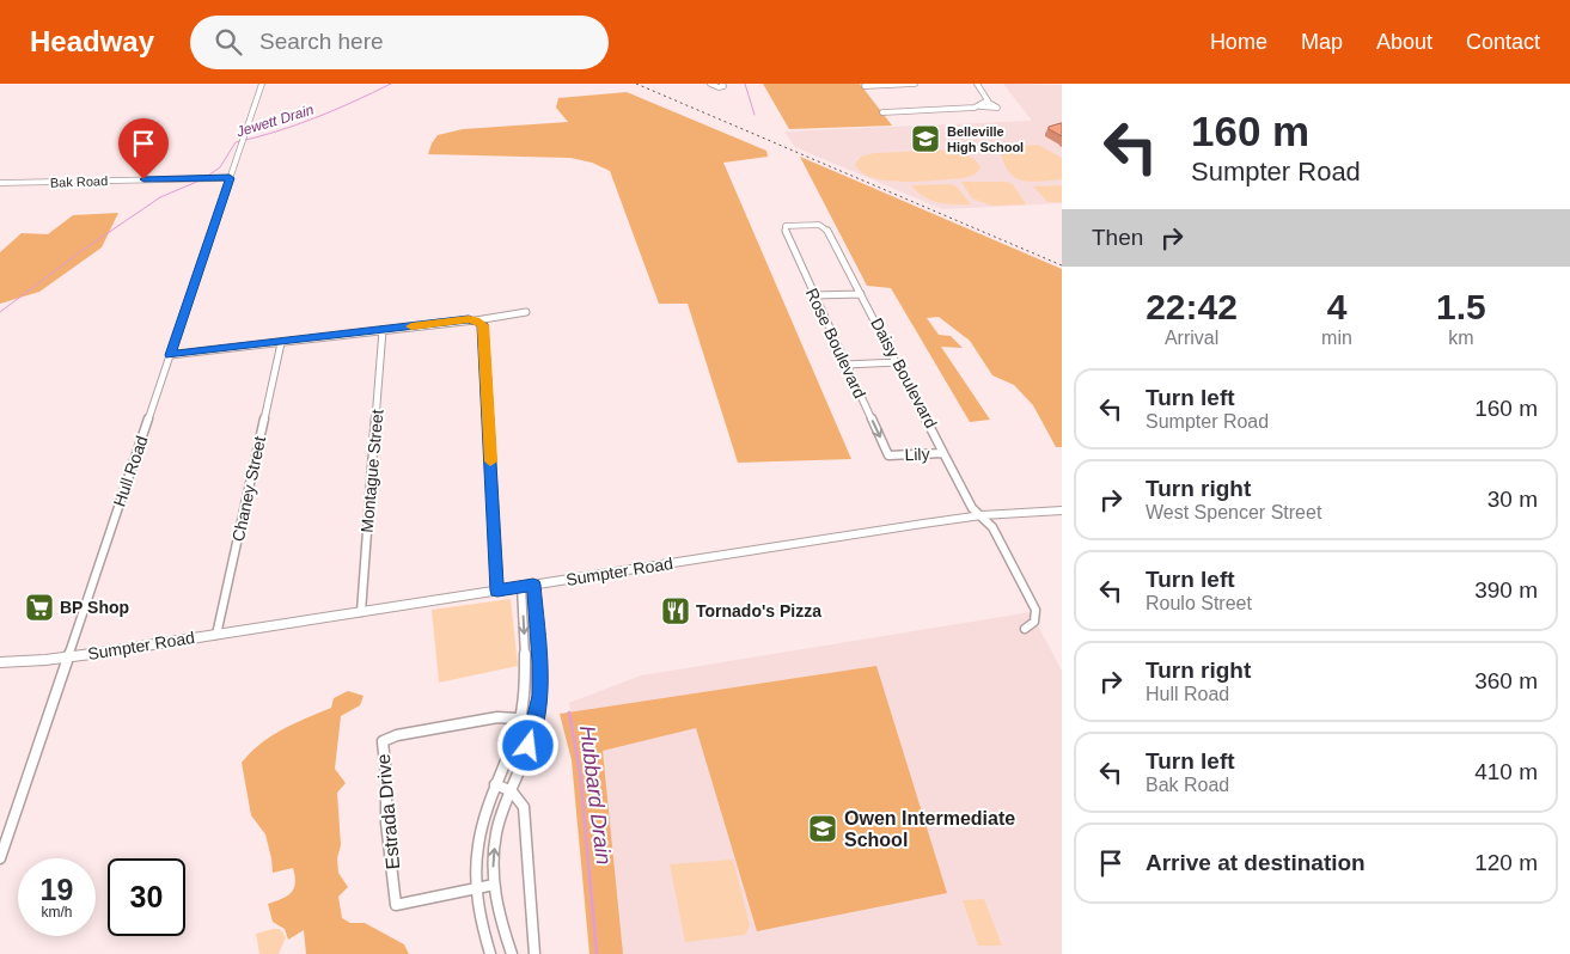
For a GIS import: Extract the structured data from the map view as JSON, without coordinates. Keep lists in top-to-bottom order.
{
  "streets": {
    "street": [
      "Bak Road",
      "Rose Boulevard",
      "Daisy Boulevard",
      "Lily",
      "Hull Road",
      "Montague Street",
      "Chaney Street",
      "Sumpter Road",
      "Estrada Drive"
    ]
  },
  "crossings": [
    ["Bak Road", "Hull Road"],
    ["Rose Boulevard", "Daisy Boulevard"],
    ["Rose Boulevard", "Lily"],
    ["Daisy Boulevard", "Lily"],
    ["Daisy Boulevard", "Sumpter Road"],
    ["Hull Road", "Sumpter Road"],
    ["Montague Street", "Sumpter Road"],
    ["Chaney Street", "Sumpter Road"]
  ],
  "one_way": ["Rose Boulevard"],
  "water": ["Jewett Drain", "Hubbard Drain"],
  "places": {
    "school or university": ["Belleville High School", "Owen Intermediate School"],
    "supermarket": ["BP Shop"],
    "restaurant": ["Tornado's Pizza"]
  },
  "page": {
    "header": "Headway",
    "search": "Search here",
    "nav": [
      "Home",
      "Map",
      "About",
      "Contact"
    ],
    "turn": ["160 m", "Sumpter Road"],
    "then": "Then",
    "eta": [
      "22:42",
      "Arrival",
      "4",
      "min",
      "1.5",
      "km"
    ],
    "list": [
      {
        "name": "Turn left",
        "note": "Sumpter Road",
        "value": "160 m"
      },
      {
        "name": "Turn right",
        "note": "West Spencer Street",
        "value": "30 m"
      },
      {
        "name": "Turn left",
        "note": "Roulo Street",
        "value": "390 m"
      },
      {
        "name": "Turn right",
        "note": "Hull Road",
        "value": "360 m"
      },
      {
        "name": "Turn left",
        "note": "Bak Road",
        "value": "410 m"
      },
      {
        "name": "Arrive at destination",
        "value": "120 m"
      }
    ],
    "speed": "19 km/h",
    "limit": "30"
  }
}
